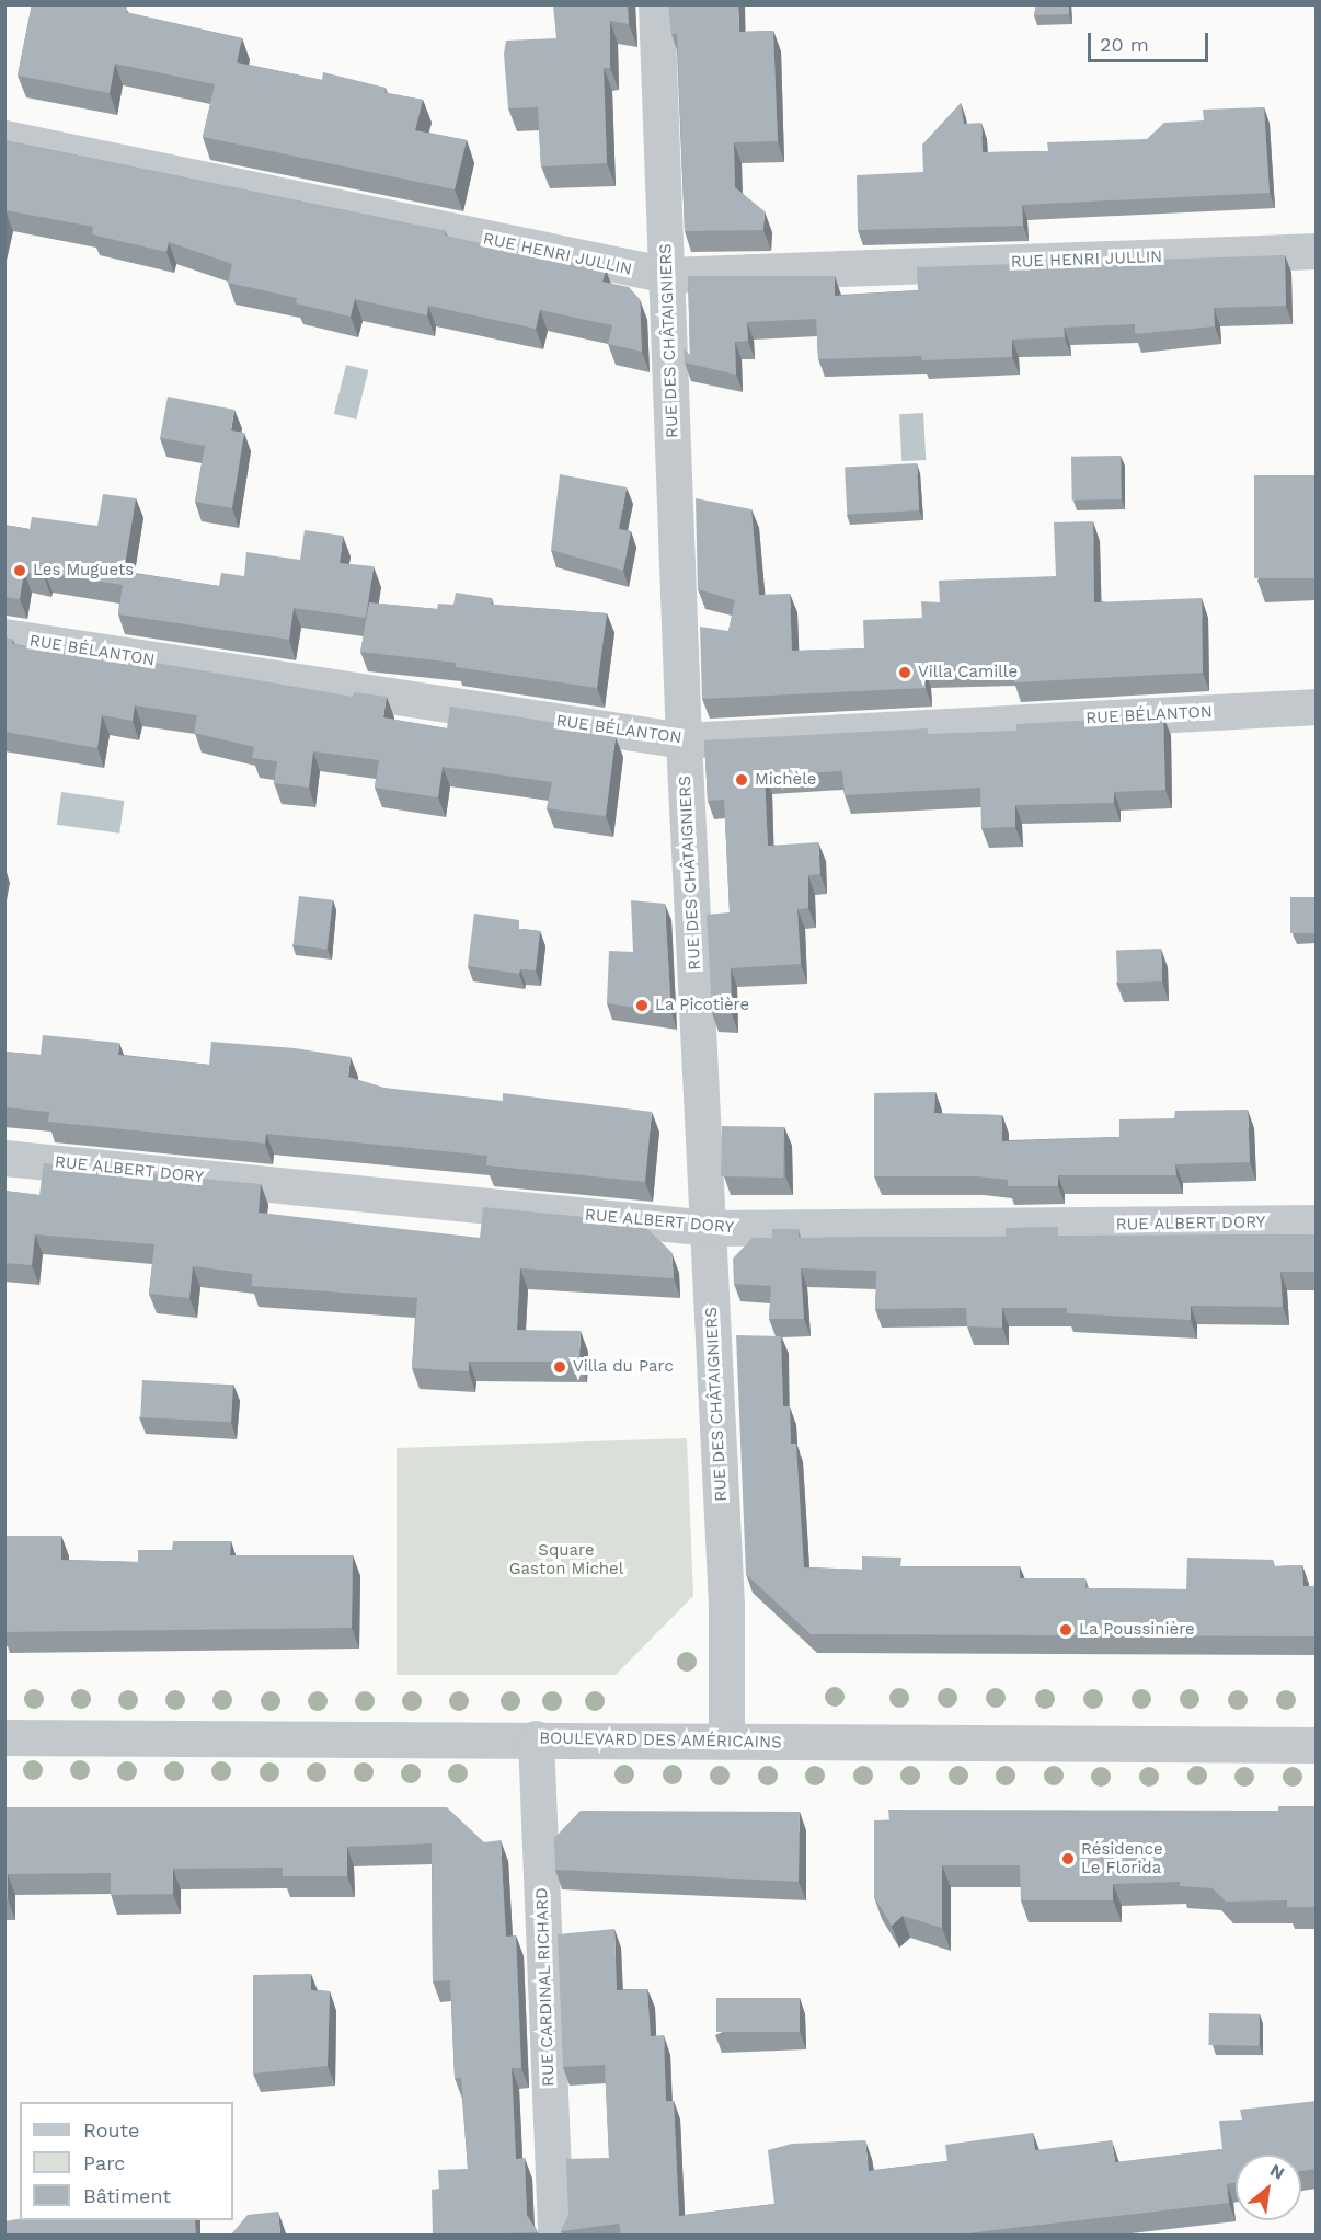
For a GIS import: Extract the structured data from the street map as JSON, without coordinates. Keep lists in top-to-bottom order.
{
  "streets": {
    "street": [
      "RUE HENRI JULLIN",
      "RUE DES CHÂTAIGNIERS",
      "RUE BÉLANTON",
      "RUE ALBERT DORY",
      "BOULEVARD DES AMÉRICAINS",
      "RUE CARDINAL RICHARD"
    ]
  },
  "crossings": [
    ["RUE HENRI JULLIN", "RUE DES CHÂTAIGNIERS"],
    ["RUE DES CHÂTAIGNIERS", "RUE BÉLANTON"],
    ["RUE DES CHÂTAIGNIERS", "RUE ALBERT DORY"],
    ["RUE DES CHÂTAIGNIERS", "BOULEVARD DES AMÉRICAINS"],
    ["BOULEVARD DES AMÉRICAINS", "RUE CARDINAL RICHARD"]
  ],
  "parks": ["Square Gaston Michel"],
  "places": [
    "Les Muguets",
    "Villa Camille",
    "Michèle",
    "La Picotière",
    "Villa du Parc",
    "La Poussinière",
    "Résidence Le Florida"
  ],
  "legend": ["Route", "Parc", "Bâtiment"],
  "scale_bar": "20 m",
  "north": "top right"
}
